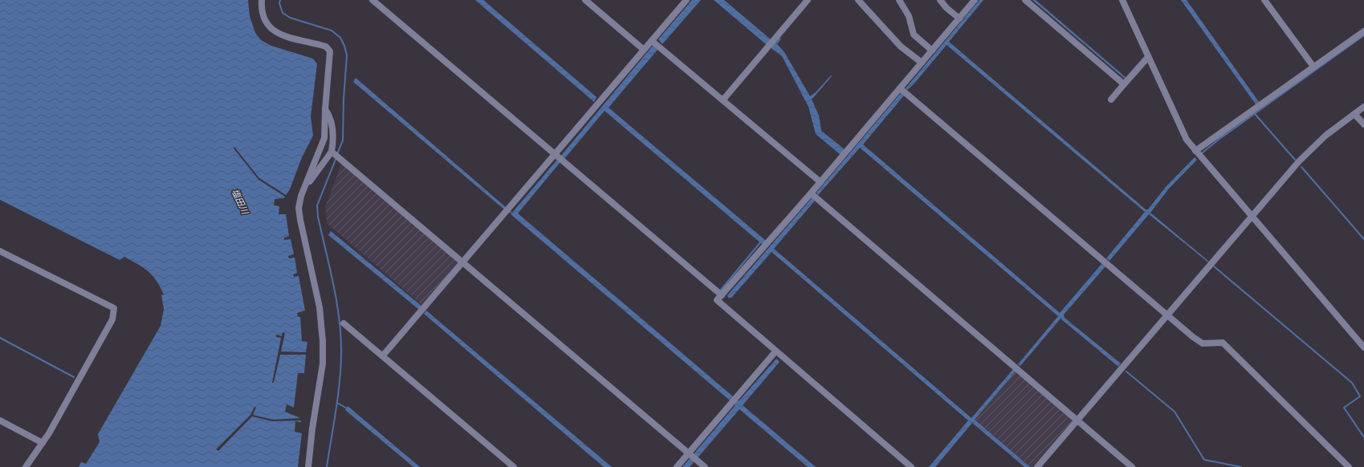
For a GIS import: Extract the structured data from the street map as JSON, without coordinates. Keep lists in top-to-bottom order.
{
  "water": ["塩田川"]
}
